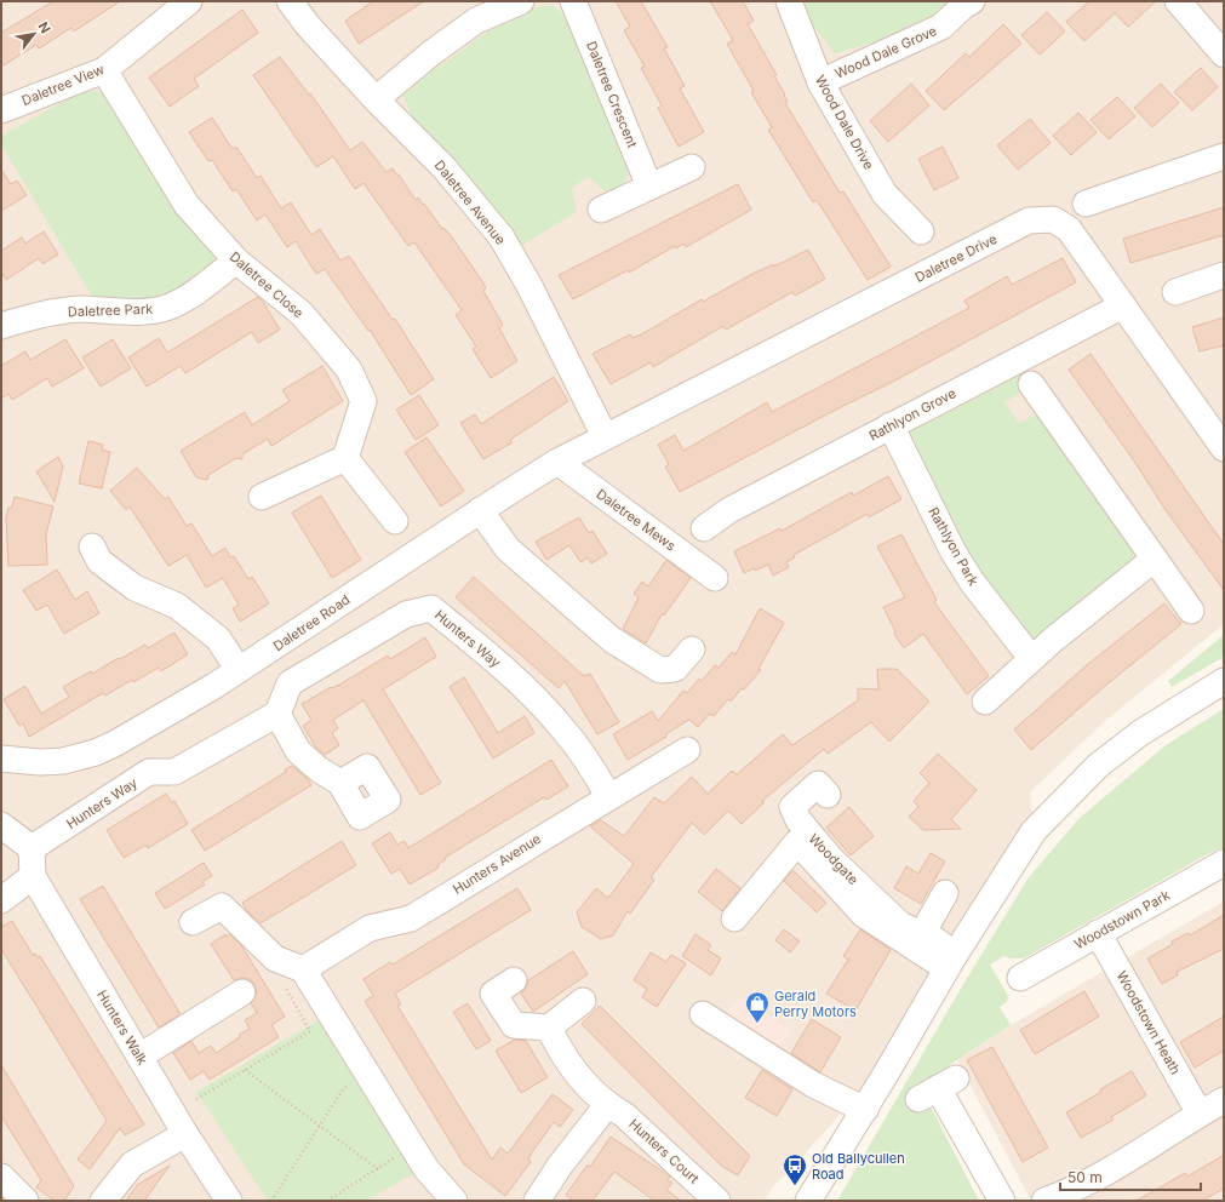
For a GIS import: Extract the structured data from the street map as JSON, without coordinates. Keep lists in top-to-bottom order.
{
  "streets": {
    "street": [
      "Wood Dale Grove",
      "Daletree View",
      "Daletree Crescent",
      "Wood Dale Drive",
      "Daletree Avenue",
      "Daletree Drive",
      "Daletree Close",
      "Daletree Park",
      "Rathlyon Grove",
      "Daletree Mews",
      "Rathlyon Park",
      "Daletree Road",
      "Hunters Way",
      "Woodgate",
      "Hunters Avenue",
      "Woodstown Park",
      "Woodstown Heath",
      "Hunters Walk",
      "Hunters Court"
    ]
  },
  "crossings": [
    ["Wood Dale Grove", "Wood Dale Drive"],
    ["Daletree View", "Daletree Close"],
    ["Daletree Avenue", "Daletree Drive"],
    ["Daletree Avenue", "Daletree Road"],
    ["Daletree Drive", "Rathlyon Grove"],
    ["Daletree Drive", "Daletree Road"],
    ["Daletree Close", "Daletree Park"],
    ["Rathlyon Grove", "Rathlyon Park"],
    ["Daletree Mews", "Daletree Road"],
    ["Hunters Way", "Hunters Avenue"],
    ["Hunters Way", "Hunters Walk"],
    ["Woodstown Park", "Woodstown Heath"]
  ],
  "places": {
    "shop": ["Gerald Perry Motors"],
    "bus stop": ["Old Ballycullen Road"]
  },
  "scale_bar": "50 m",
  "north": "top right"
}
